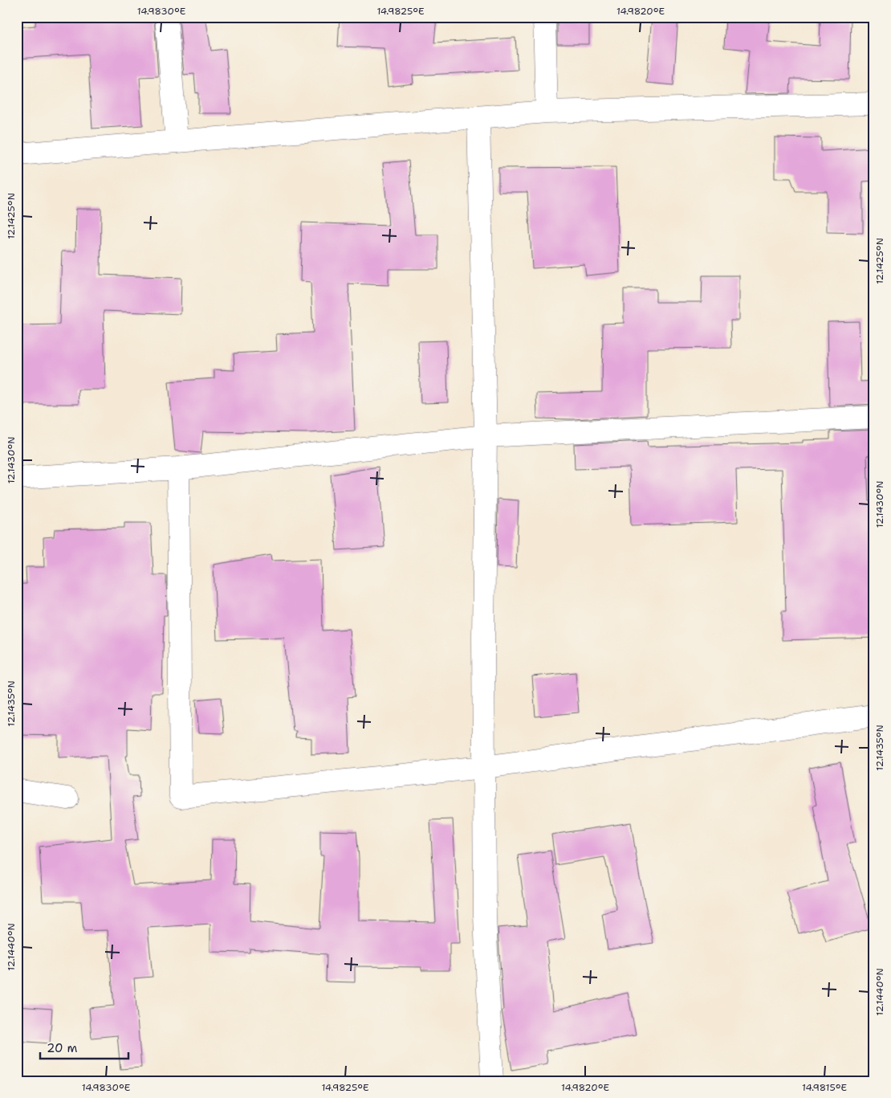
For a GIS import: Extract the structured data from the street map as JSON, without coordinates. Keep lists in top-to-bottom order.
{
  "scale_bar": "20 m",
  "coordinates": [
    "14.9830°E",
    "14.9825°E",
    "14.9820°E",
    "12.1425°N",
    "12.1430°N",
    "12.1435°N",
    "12.1440°N",
    "14.9815°E"
  ]
}
